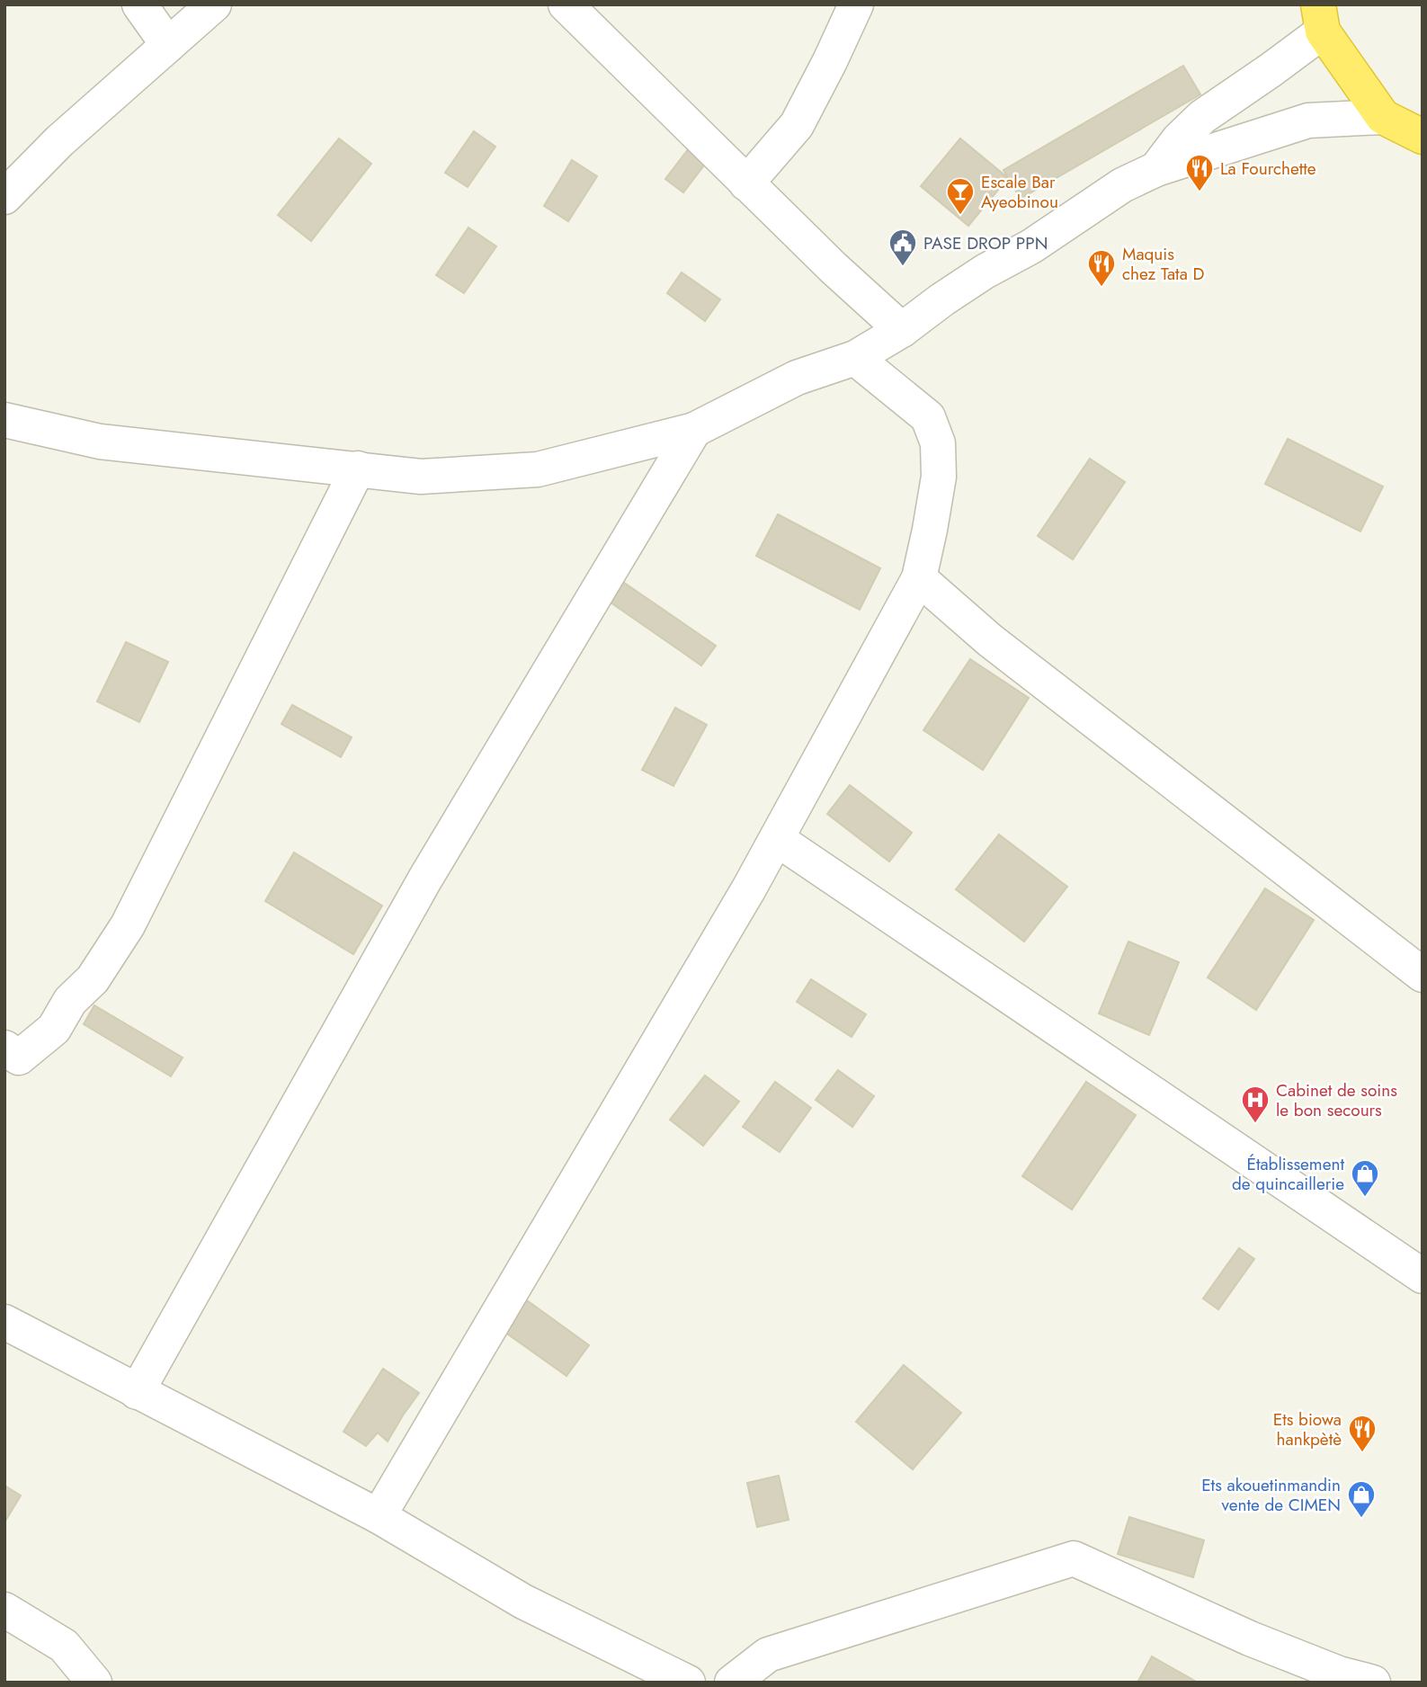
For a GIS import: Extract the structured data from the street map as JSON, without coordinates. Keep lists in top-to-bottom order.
{
  "places": {
    "restaurant": ["La Fourchette", "Maquis chez Tata D", "Ets biowa hankpètè"],
    "bar": ["Escale Bar Ayeobinou"],
    "public building": ["PASE DROP PPN"],
    "hospital": ["Cabinet de soins le bon secours"],
    "shop": ["Établissement de quincaillerie", "Ets akouetinmandin vente de CIMEN"]
  }
}
